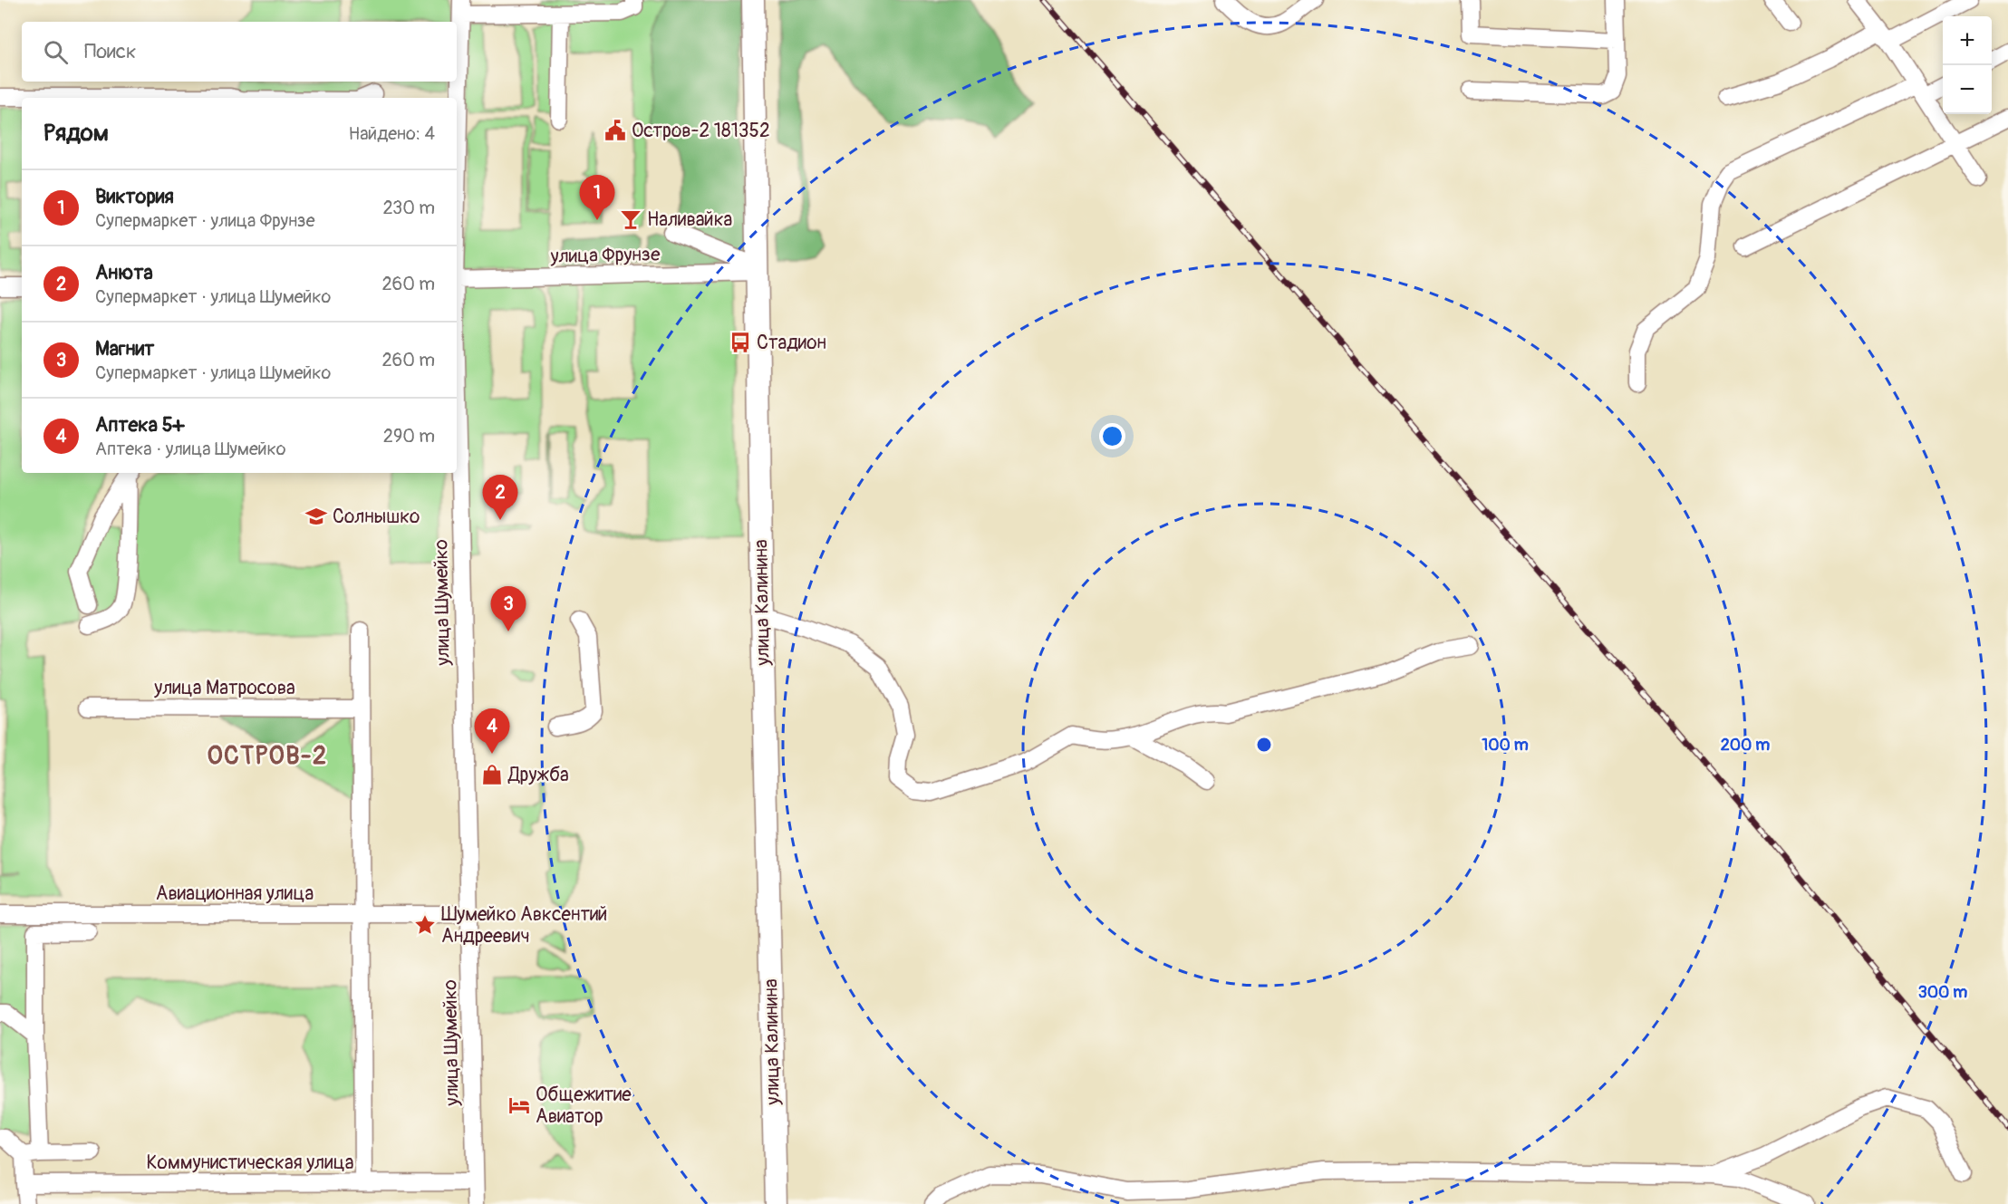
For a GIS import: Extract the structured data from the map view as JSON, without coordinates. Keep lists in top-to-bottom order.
{
  "streets": {
    "main road": ["улица Калинина"],
    "street": [
      "улица Фрунзе",
      "улица Шумейко",
      "улица Матросова",
      "Авиационная улица",
      "Коммунистическая улица"
    ]
  },
  "crossings": [
    ["улица Фрунзе", "улица Калинина"],
    ["улица Шумейко", "Авиационная улица"],
    ["улица Шумейко", "Коммунистическая улица"]
  ],
  "districts": ["ОСТРОВ-2"],
  "places": {
    "public building": ["Остров-2 181352"],
    "bar": ["Наливайка"],
    "bus stop": ["Стадион"],
    "school or university": ["Солнышко"],
    "shop": ["Дружба"],
    "place": ["Шумейко Авксентий Андреевич"],
    "hotel": ["Общежитие Авиатор"]
  },
  "page": {
    "map_buttons": ["+", "−"],
    "search": "Поиск",
    "heading": ["Рядом", "Найдено: 4"],
    "list": [
      {
        "mark": "1",
        "name": "Виктория",
        "note": "Супермаркет · улица Фрунзе",
        "value": "230 m"
      },
      {
        "mark": "2",
        "name": "Анюта",
        "note": "Супермаркет · улица Шумейко",
        "value": "260 m"
      },
      {
        "mark": "3",
        "name": "Магнит",
        "note": "Супермаркет · улица Шумейко",
        "value": "260 m"
      },
      {
        "mark": "4",
        "name": "Аптека 5+",
        "note": "Аптека · улица Шумейко",
        "value": "290 m"
      }
    ],
    "pins": [
      "1",
      "2",
      "3",
      "4"
    ]
  },
  "rings": ["100 m", "200 m", "300 m"]
}
